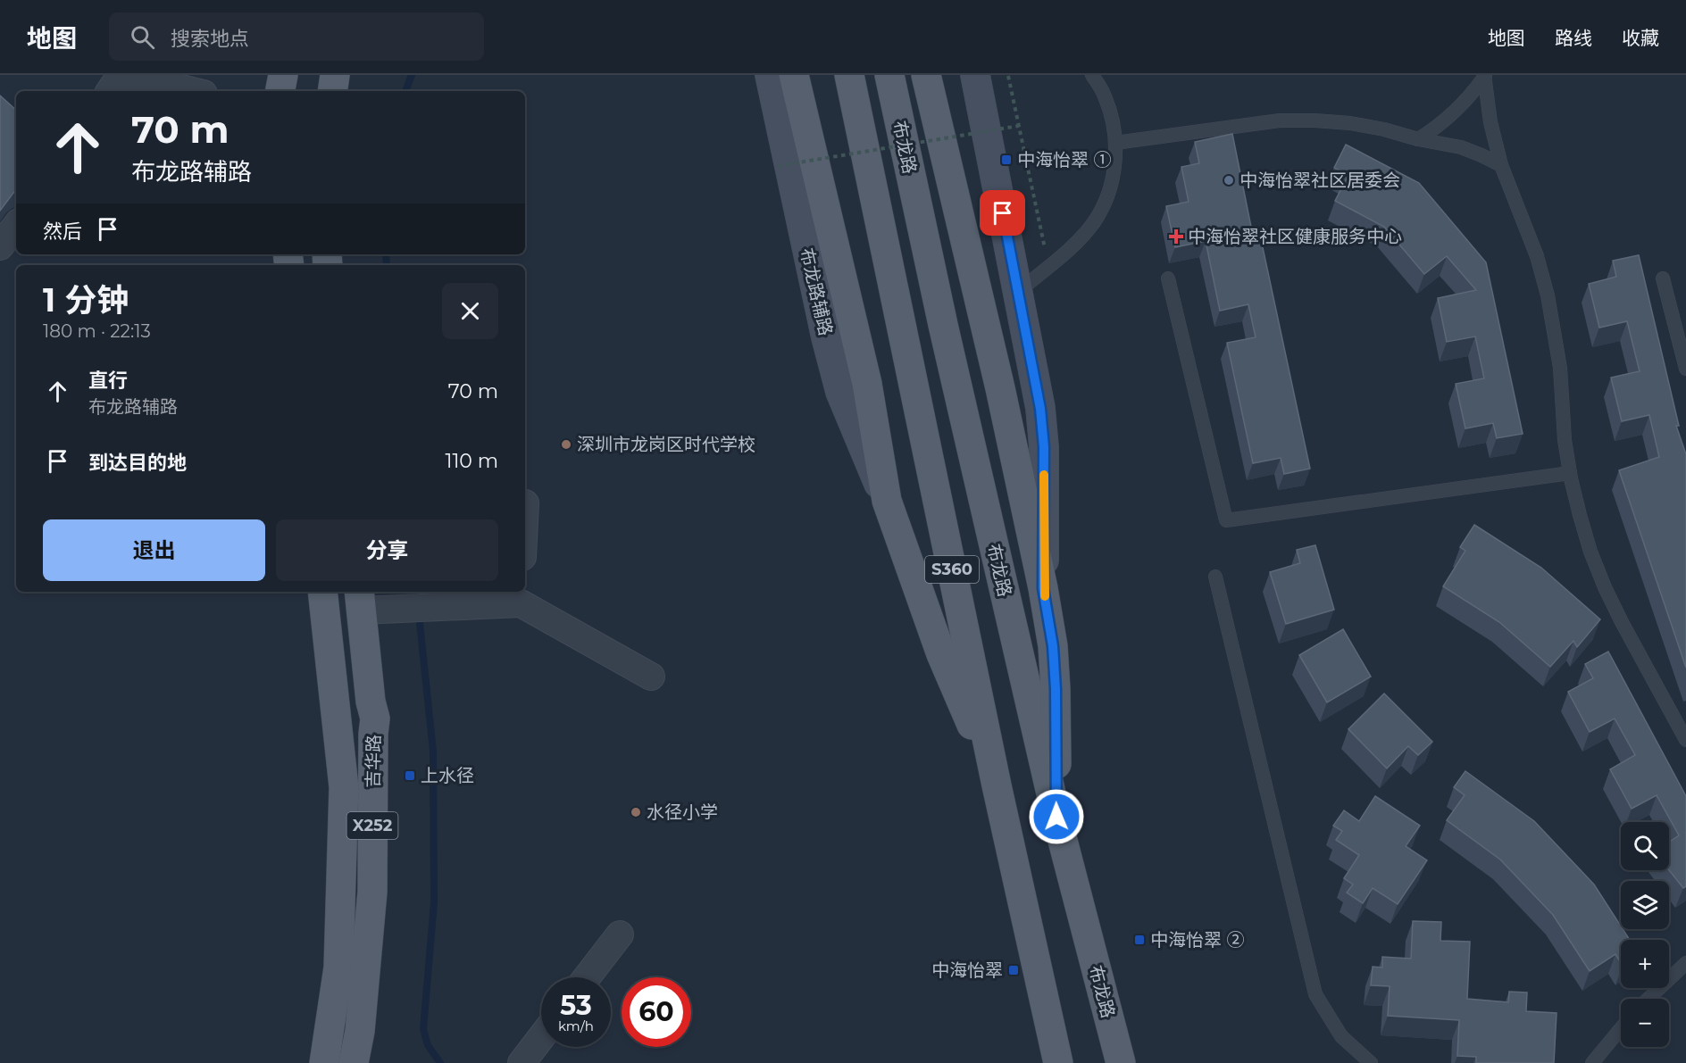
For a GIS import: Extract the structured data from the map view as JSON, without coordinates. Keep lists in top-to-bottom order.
{
  "streets": {
    "main road": [
      "布龙路",
      "S360",
      "吉华路",
      "X252"
    ]
  },
  "places": {
    "transit": [
      "中海怡翠 ①",
      "上水径",
      "中海怡翠 ②",
      "中海怡翠"
    ],
    "other": ["中海怡翠社区居委会", "深圳市龙岗区时代学校", "水径小学"],
    "health": ["中海怡翠社区健康服务中心"]
  },
  "page": {
    "header": "地图",
    "search": "搜索地点",
    "nav": ["地图", "路线", "收藏"],
    "turn": ["70 m", "布龙路辅路"],
    "then": "然后",
    "heading": ["1 分钟", "180 m · 22:13"],
    "list": [
      {
        "name": "直行",
        "note": "布龙路辅路",
        "value": "70 m"
      },
      {
        "name": "到达目的地",
        "value": "110 m"
      }
    ],
    "buttons": ["退出", "分享"],
    "map_buttons": ["+", "−"],
    "speed": "53 km/h",
    "limit": "60"
  }
}
